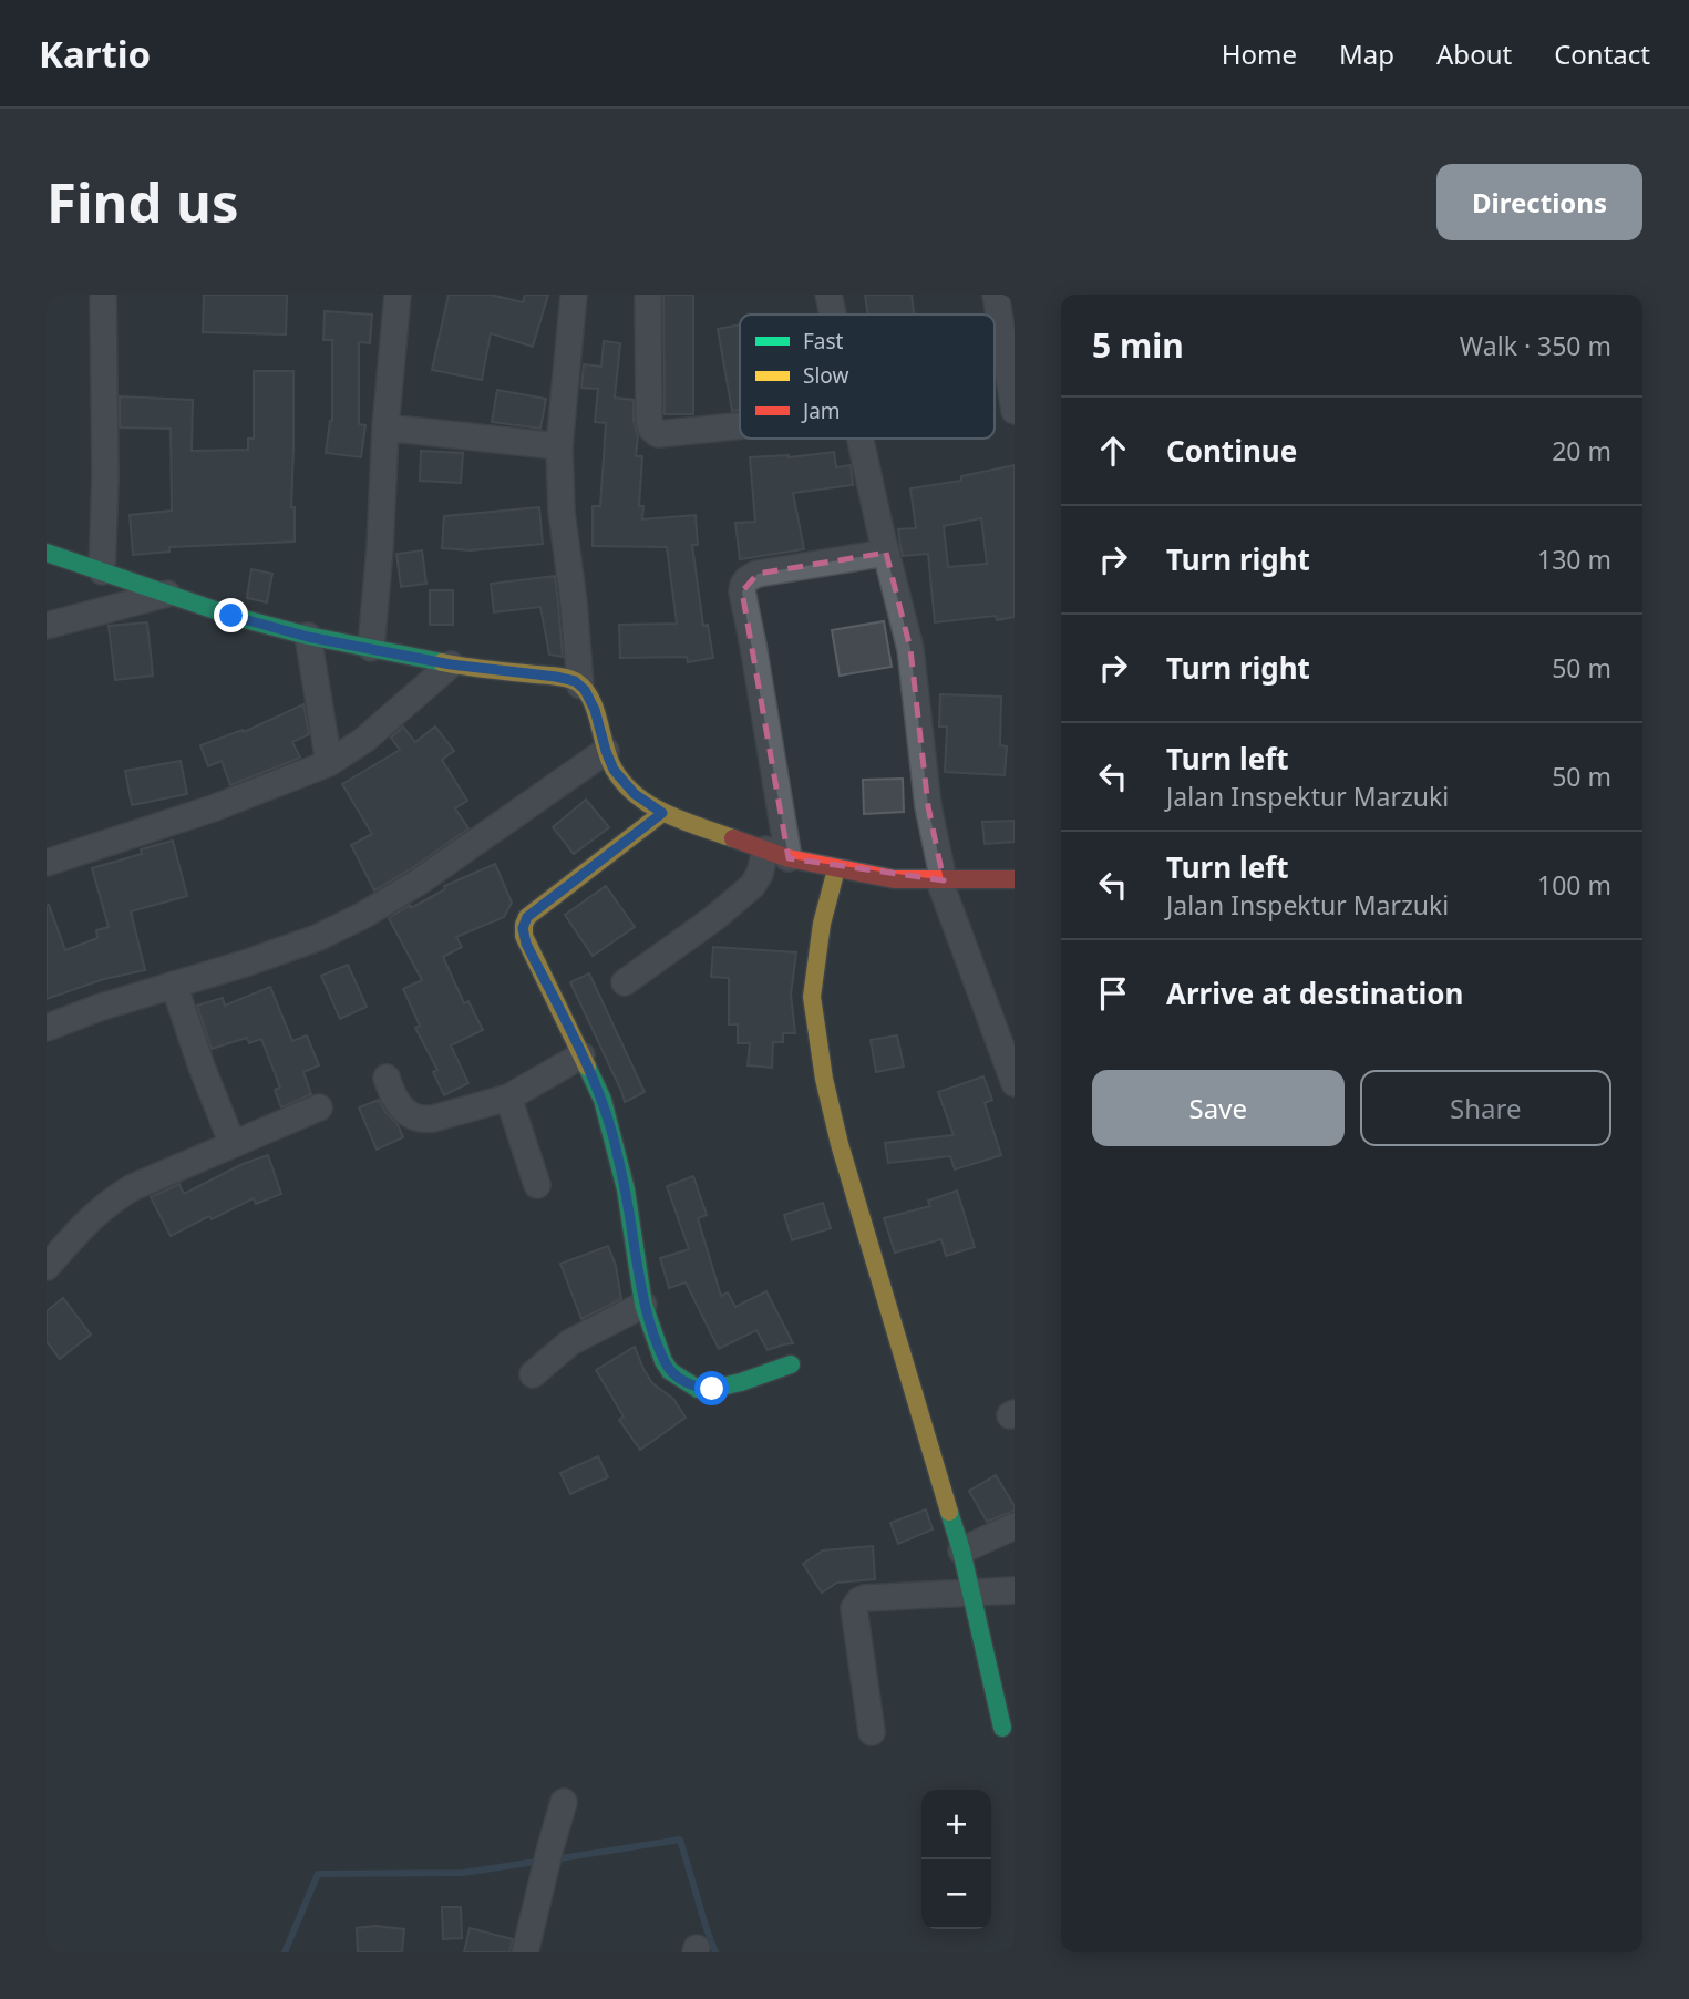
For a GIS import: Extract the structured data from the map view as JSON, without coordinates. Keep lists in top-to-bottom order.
{
  "legend": ["Fast", "Slow", "Jam"],
  "page": {
    "header": "Kartio",
    "nav": [
      "Home",
      "Map",
      "About",
      "Contact"
    ],
    "buttons": [
      "Directions",
      ["Save", "Share"]
    ],
    "title": "Find us",
    "heading": ["5 min", "Walk · 350 m"],
    "list": [
      ["Continue", "20 m"],
      ["Turn right", "130 m"],
      ["Turn right", "50 m"],
      ["Turn left", "Jalan Inspektur Marzuki", "50 m"],
      ["Turn left", "Jalan Inspektur Marzuki", "100 m"],
      "Arrive at destination"
    ],
    "map_buttons": ["+", "−"]
  }
}
